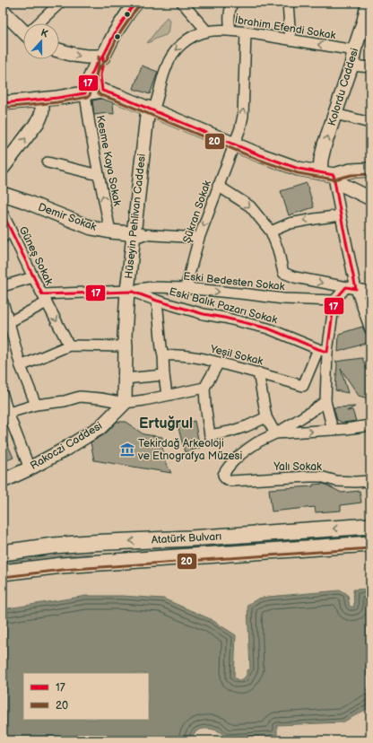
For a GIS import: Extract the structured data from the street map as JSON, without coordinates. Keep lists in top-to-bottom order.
{
  "streets": {
    "main road": ["Atatürk Bulvarı"],
    "street": [
      "İbrahim Efendi Sokak",
      "Kolordu Caddesi",
      "Kesme Kaya Sokak",
      "Şükran Sokak",
      "Hüseyin Pehlivan Caddesi",
      "Demir Sokak",
      "Güneş Sokak",
      "Eski Bedesten Sokak",
      "Eski Balık Pazarı Sokak",
      "Yeşil Sokak",
      "Rakoczi Caddesi",
      "Yalı Sokak"
    ]
  },
  "crossings": [
    ["İbrahim Efendi Sokak", "Kolordu Caddesi"],
    ["İbrahim Efendi Sokak", "Şükran Sokak"],
    ["Kesme Kaya Sokak", "Demir Sokak"],
    ["Şükran Sokak", "Demir Sokak"],
    ["Şükran Sokak", "Eski Bedesten Sokak"],
    ["Hüseyin Pehlivan Caddesi", "Demir Sokak"],
    ["Hüseyin Pehlivan Caddesi", "Eski Bedesten Sokak"],
    ["Hüseyin Pehlivan Caddesi", "Eski Balık Pazarı Sokak"],
    ["Hüseyin Pehlivan Caddesi", "Rakoczi Caddesi"],
    ["Güneş Sokak", "Eski Bedesten Sokak"],
    ["Eski Bedesten Sokak", "Eski Balık Pazarı Sokak"],
    ["Eski Balık Pazarı Sokak", "Yeşil Sokak"]
  ],
  "one_way": ["İbrahim Efendi Sokak", "Kesme Kaya Sokak"],
  "districts": ["Ertuğrul"],
  "places": {
    "museum": ["Tekirdağ Arkeoloji ve Etnografya Müzesi"]
  },
  "lines": ["transit line 17", "transit line 20"],
  "legend": ["17", "20"],
  "north": "top"
}
